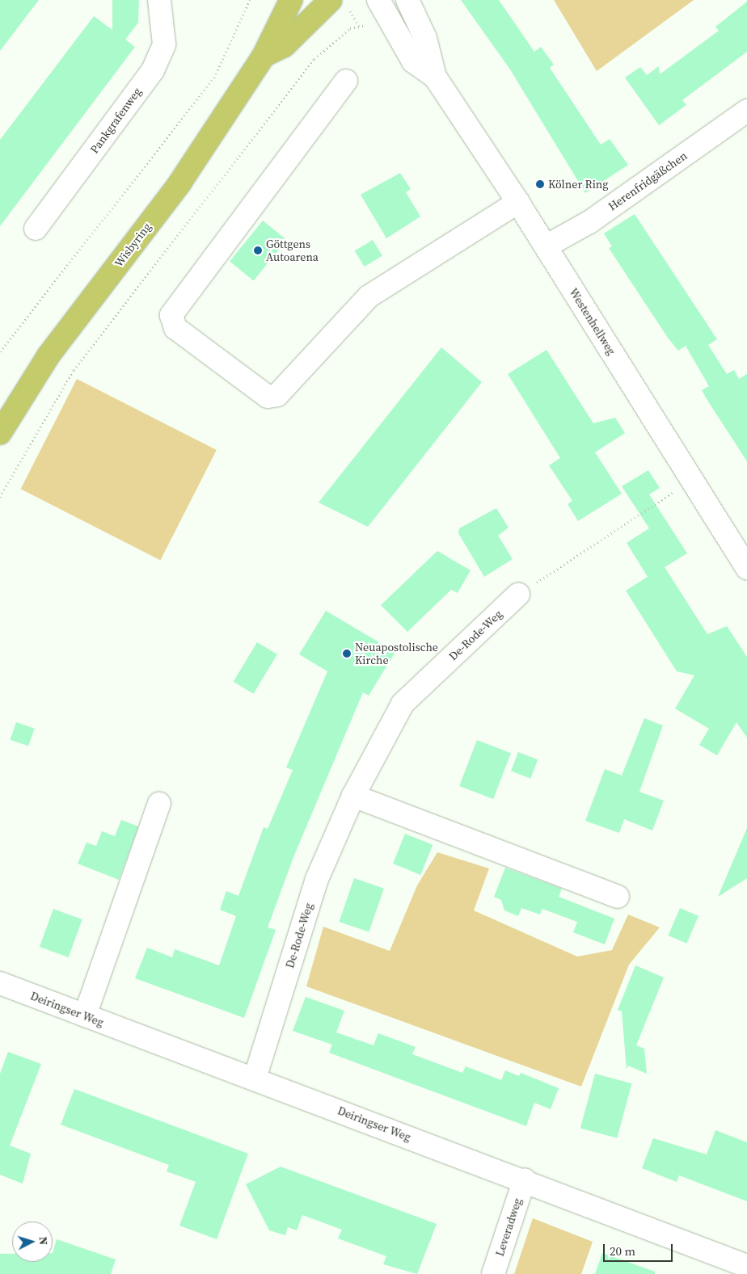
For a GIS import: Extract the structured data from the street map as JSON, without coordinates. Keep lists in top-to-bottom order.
{
  "streets": {
    "main road": ["Wisbyring"],
    "street": [
      "Pankgrafenweg",
      "Herenfridgäßchen",
      "Westenhellweg",
      "De-Rode-Weg",
      "Deiringser Weg",
      "Leveradweg"
    ]
  },
  "crossings": [
    ["Herenfridgäßchen", "Westenhellweg"],
    ["De-Rode-Weg", "Deiringser Weg"],
    ["Deiringser Weg", "Leveradweg"]
  ],
  "places": ["Kölner Ring", "Göttgens Autoarena", "Neuapostolische Kirche"],
  "scale_bar": "20 m",
  "north": "right"
}
